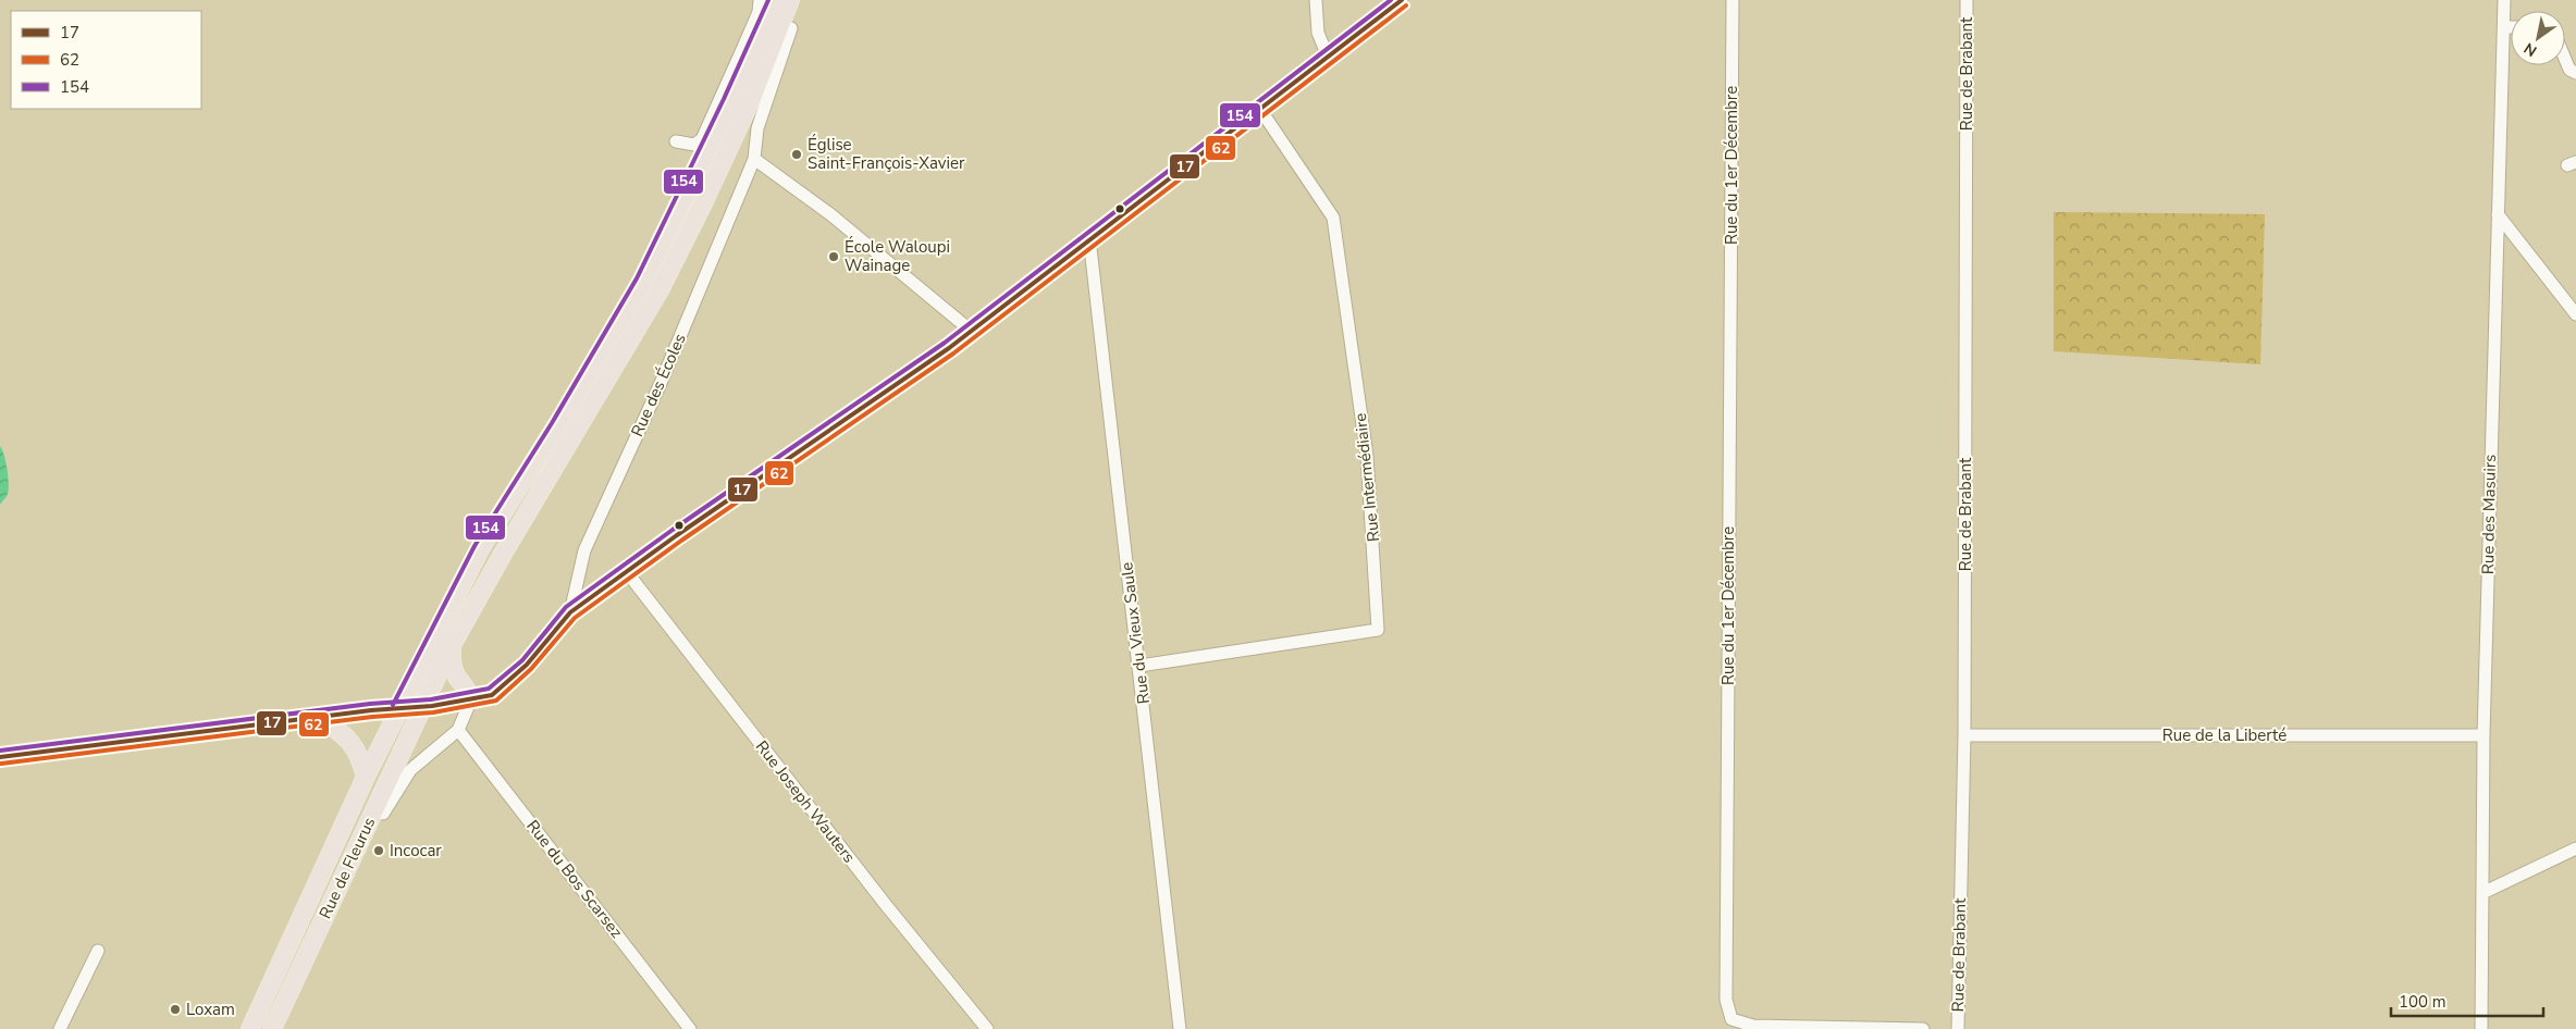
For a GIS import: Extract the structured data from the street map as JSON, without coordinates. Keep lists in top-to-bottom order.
{
  "streets": {
    "highway": ["Rue de Fleurus"],
    "street": [
      "Rue de Brabant",
      "Rue du 1er Décembre",
      "Rue des Écoles",
      "Rue Intermédiaire",
      "Rue des Masuirs",
      "Rue du Vieux Saule",
      "Rue de la Liberté",
      "Rue Joseph Wauters",
      "Rue du Bos Scarsez"
    ]
  },
  "crossings": [
    ["Rue de Brabant", "Rue de la Liberté"],
    ["Rue Intermédiaire", "Rue du Vieux Saule"],
    ["Rue des Masuirs", "Rue de la Liberté"],
    ["Rue de Fleurus", "Rue du Bos Scarsez"]
  ],
  "places": [
    "Église Saint-François-Xavier",
    "École Waloupi Wainage",
    "Incocar",
    "Loxam"
  ],
  "lines": ["transit line 17", "transit line 154", "transit line 62"],
  "legend": ["17", "62", "154"],
  "scale_bar": "100 m",
  "north": "bottom left"
}
